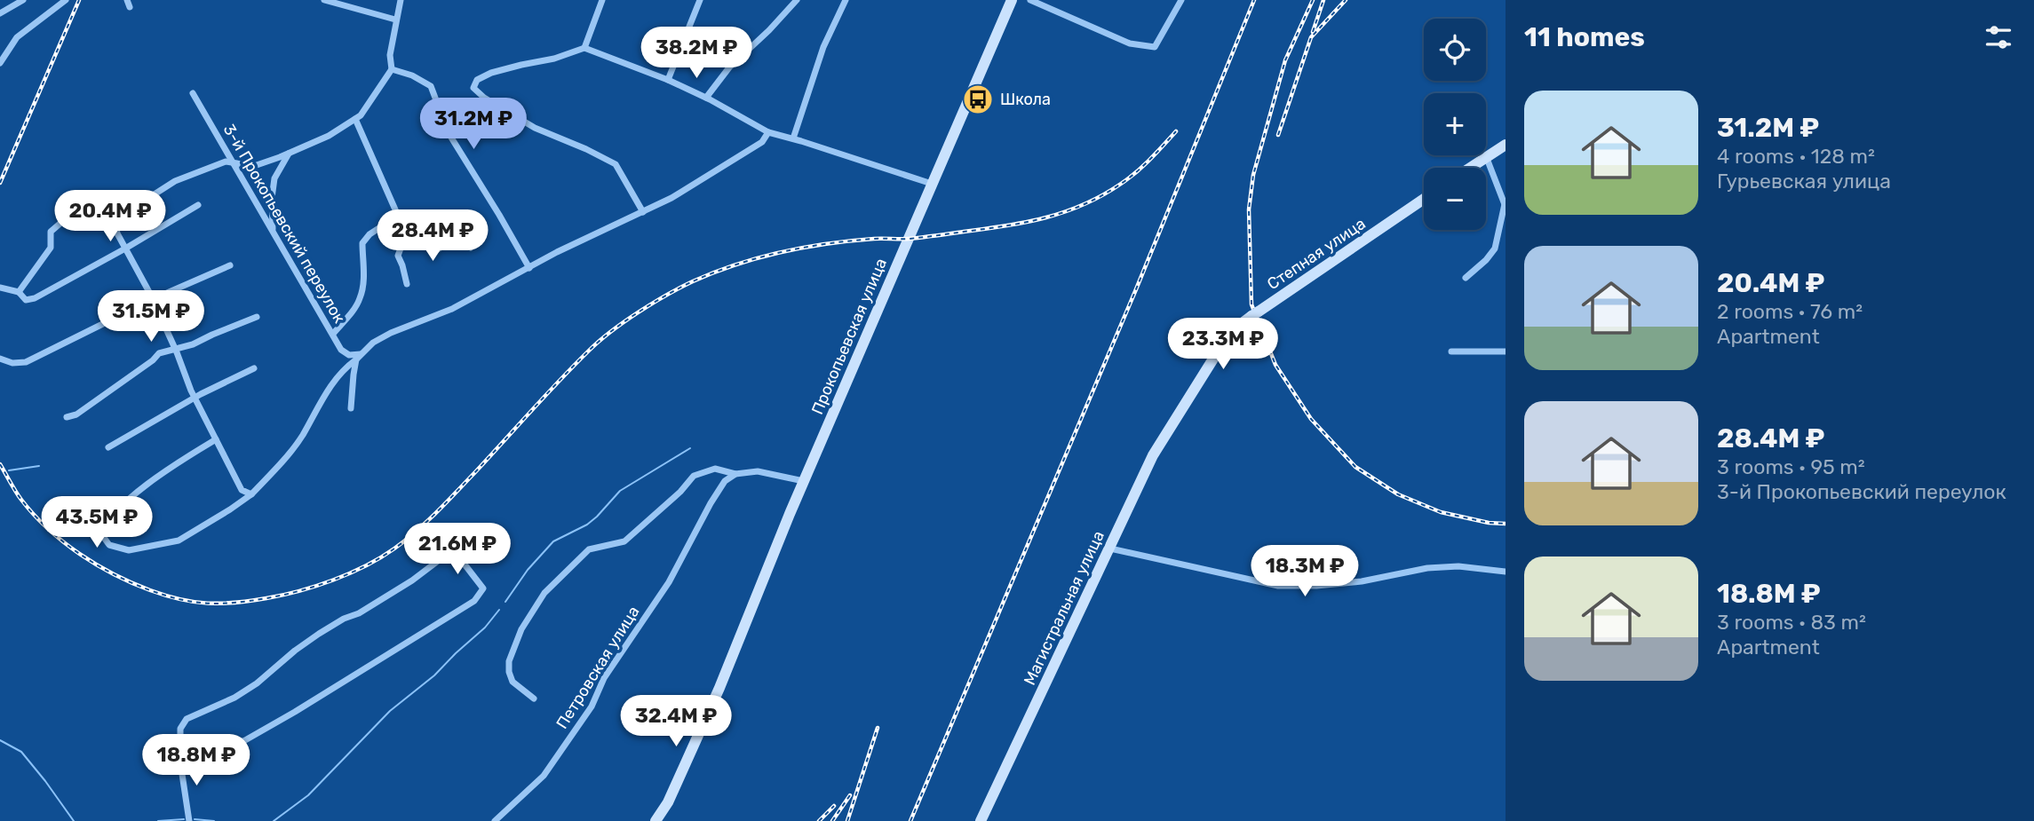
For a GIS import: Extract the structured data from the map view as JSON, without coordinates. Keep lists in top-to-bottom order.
{
  "streets": {
    "main road": ["Степная улица", "Прокопьевская улица", "Магистральная улица"],
    "street": ["3-й Прокопьевский переулок", "Петровская улица"]
  },
  "crossings": [
    ["Степная улица", "Магистральная улица"]
  ],
  "places": {
    "bus stop": ["Школа"]
  },
  "page": {
    "heading": "11 homes",
    "map_buttons": ["+", "−"],
    "price": [
      "38.2M ₽",
      "31.2M ₽",
      "20.4M ₽",
      "28.4M ₽",
      "31.5M ₽",
      "23.3M ₽",
      "43.5M ₽",
      "21.6M ₽",
      "18.3M ₽",
      "32.4M ₽",
      "18.8M ₽"
    ],
    "list": [
      {
        "name": "31.2M ₽",
        "note": "4 rooms · 128 m² · Гурьевская улица"
      },
      {
        "name": "20.4M ₽",
        "note": "2 rooms · 76 m² · Apartment"
      },
      {
        "name": "28.4M ₽",
        "note": "3 rooms · 95 m² · 3-й Прокопьевский переулок"
      },
      {
        "name": "18.8M ₽",
        "note": "3 rooms · 83 m² · Apartment"
      }
    ]
  }
}
